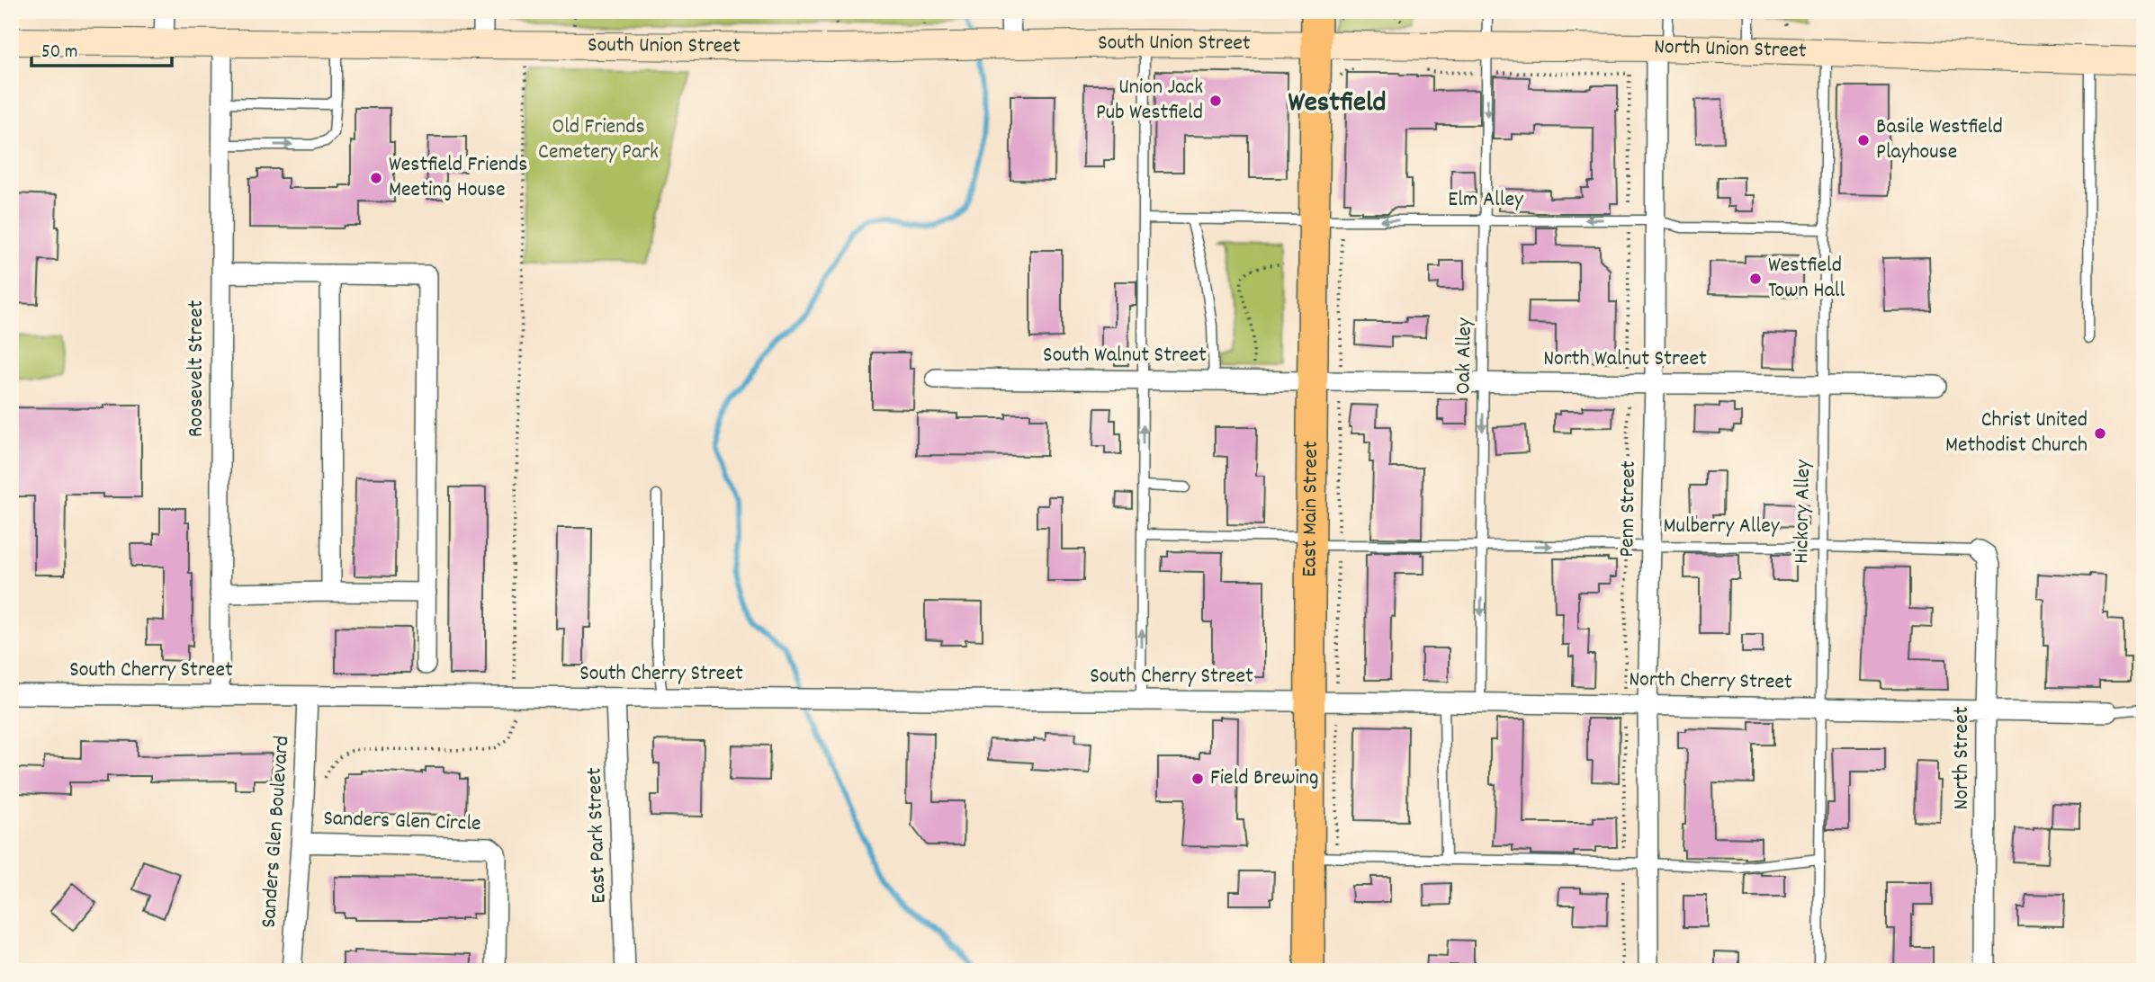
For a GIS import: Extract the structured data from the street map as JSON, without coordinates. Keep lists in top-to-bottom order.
{
  "streets": {
    "main road": ["East Main Street"],
    "street": [
      "South Union Street",
      "North Union Street",
      "South Walnut Street",
      "North Walnut Street",
      "Roosevelt Street",
      "Penn Street",
      "South Cherry Street",
      "North Cherry Street",
      "North Street",
      "Sanders Glen Circle",
      "Sanders Glen Boulevard",
      "East Park Street"
    ],
    "lane": [
      "Elm Alley",
      "Oak Alley",
      "Hickory Alley",
      "Mulberry Alley"
    ]
  },
  "crossings": [
    ["South Union Street", "North Union Street"],
    ["South Union Street", "Roosevelt Street"],
    ["South Union Street", "East Main Street"],
    ["North Union Street", "Oak Alley"],
    ["North Union Street", "East Main Street"],
    ["North Union Street", "Penn Street"],
    ["North Union Street", "Hickory Alley"],
    ["Elm Alley", "Oak Alley"],
    ["Elm Alley", "East Main Street"],
    ["Elm Alley", "Penn Street"],
    ["Elm Alley", "Hickory Alley"],
    ["South Walnut Street", "North Walnut Street"],
    ["South Walnut Street", "East Main Street"],
    ["Oak Alley", "North Walnut Street"],
    ["Oak Alley", "Mulberry Alley"],
    ["Oak Alley", "North Cherry Street"],
    ["North Walnut Street", "East Main Street"],
    ["North Walnut Street", "Penn Street"],
    ["North Walnut Street", "Hickory Alley"],
    ["Roosevelt Street", "South Cherry Street"],
    ["East Main Street", "Mulberry Alley"],
    ["East Main Street", "South Cherry Street"],
    ["East Main Street", "North Cherry Street"],
    ["Penn Street", "Mulberry Alley"],
    ["Penn Street", "North Cherry Street"],
    ["Hickory Alley", "Mulberry Alley"],
    ["Hickory Alley", "North Cherry Street"],
    ["Mulberry Alley", "North Street"],
    ["South Cherry Street", "North Cherry Street"],
    ["South Cherry Street", "Sanders Glen Boulevard"],
    ["South Cherry Street", "East Park Street"],
    ["North Cherry Street", "North Street"],
    ["Sanders Glen Circle", "Sanders Glen Boulevard"]
  ],
  "one_way": ["Elm Alley", "Oak Alley"],
  "districts": ["Westfield"],
  "parks": ["Old Friends Cemetery Park"],
  "places": [
    "Union Jack Pub Westfield",
    "Basile Westfield Playhouse",
    "Westfield Friends Meeting House",
    "Westfield Town Hall",
    "Christ United Methodist Church",
    "Field Brewing"
  ],
  "scale_bar": "50 m"
}
